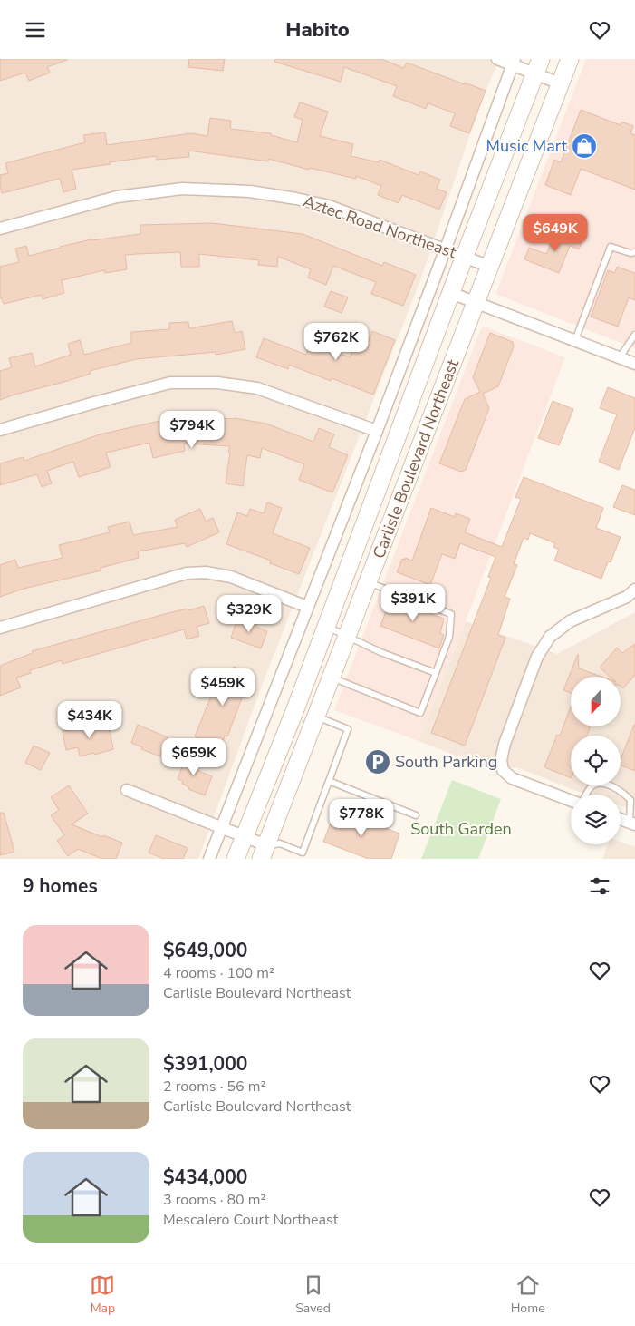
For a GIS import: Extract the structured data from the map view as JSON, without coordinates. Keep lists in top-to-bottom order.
{
  "streets": {
    "main road": ["Carlisle Boulevard Northeast"],
    "street": ["Aztec Road Northeast"]
  },
  "crossings": [
    ["Aztec Road Northeast", "Carlisle Boulevard Northeast"]
  ],
  "parks": ["South Garden"],
  "places": {
    "shop": ["Music Mart"],
    "parking": ["South Parking"]
  },
  "north": "bottom",
  "page": {
    "header": "Habito",
    "price": [
      "$649K",
      "$762K",
      "$794K",
      "$391K",
      "$329K",
      "$459K",
      "$434K",
      "$659K",
      "$778K"
    ],
    "heading": "9 homes",
    "list": [
      {
        "name": "$649,000",
        "note": "4 rooms · 100 m² · Carlisle Boulevard Northeast"
      },
      {
        "name": "$391,000",
        "note": "2 rooms · 56 m² · Carlisle Boulevard Northeast"
      },
      {
        "name": "$434,000",
        "note": "3 rooms · 80 m² · Mescalero Court Northeast"
      }
    ],
    "tabs": ["Map", "Saved", "Home"]
  }
}
